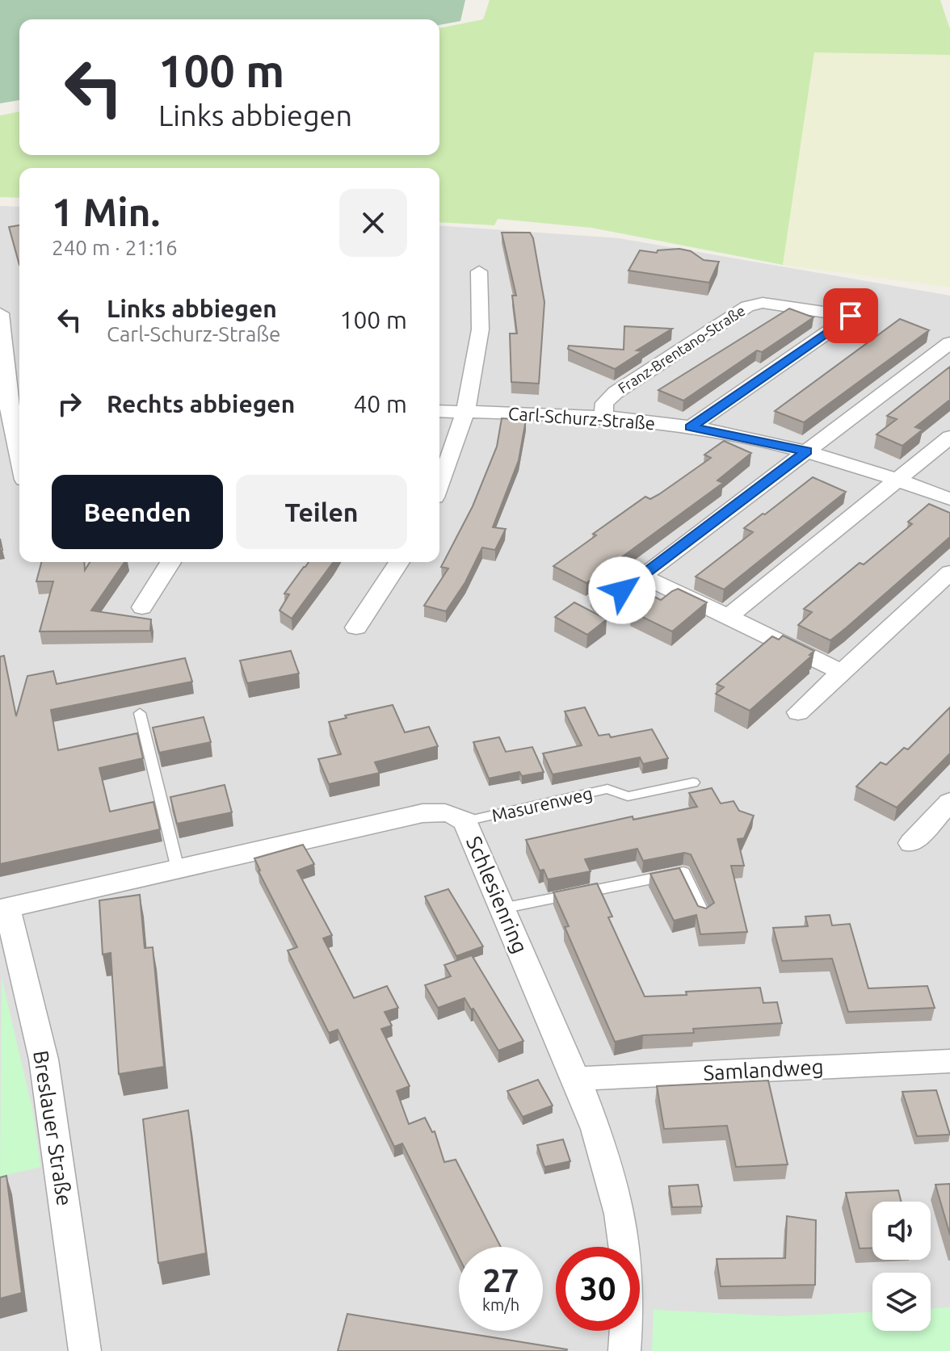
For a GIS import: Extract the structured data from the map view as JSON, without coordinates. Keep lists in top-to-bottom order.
{
  "streets": {
    "street": [
      "Franz-Brentano-Straße",
      "Carl-Schurz-Straße",
      "Schlesienring",
      "Samlandweg",
      "Breslauer Straße"
    ],
    "lane": ["Masurenweg"]
  },
  "crossings": [
    ["Franz-Brentano-Straße", "Carl-Schurz-Straße"],
    ["Masurenweg", "Schlesienring"],
    ["Schlesienring", "Samlandweg"],
    ["Schlesienring", "Breslauer Straße"]
  ],
  "page": {
    "turn": ["100 m", "Links abbiegen"],
    "heading": ["1 Min.", "240 m · 21:16"],
    "list": [
      {
        "name": "Links abbiegen",
        "note": "Carl-Schurz-Straße",
        "value": "100 m"
      },
      {
        "name": "Rechts abbiegen",
        "value": "40 m"
      }
    ],
    "buttons": ["Beenden", "Teilen"],
    "speed": "27 km/h",
    "limit": "30"
  }
}
